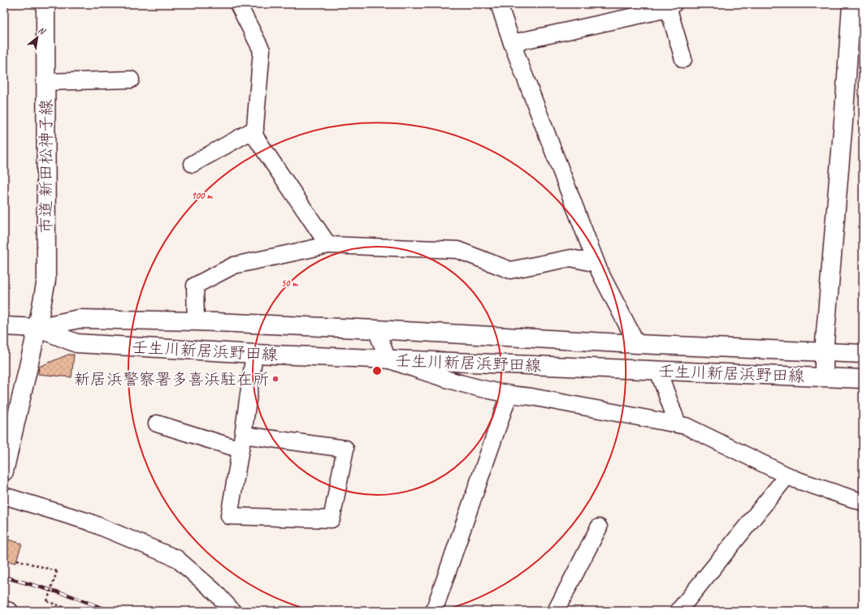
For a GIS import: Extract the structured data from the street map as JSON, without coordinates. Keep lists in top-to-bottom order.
{
  "streets": {
    "main road": ["市道 新田松神子線", "壬生川新居浜野田線"]
  },
  "crossings": [
    ["市道 新田松神子線", "壬生川新居浜野田線"]
  ],
  "places": ["新居浜警察署多喜浜駐在所"],
  "north": "top right",
  "rings": ["100 m", "50 m"]
}
